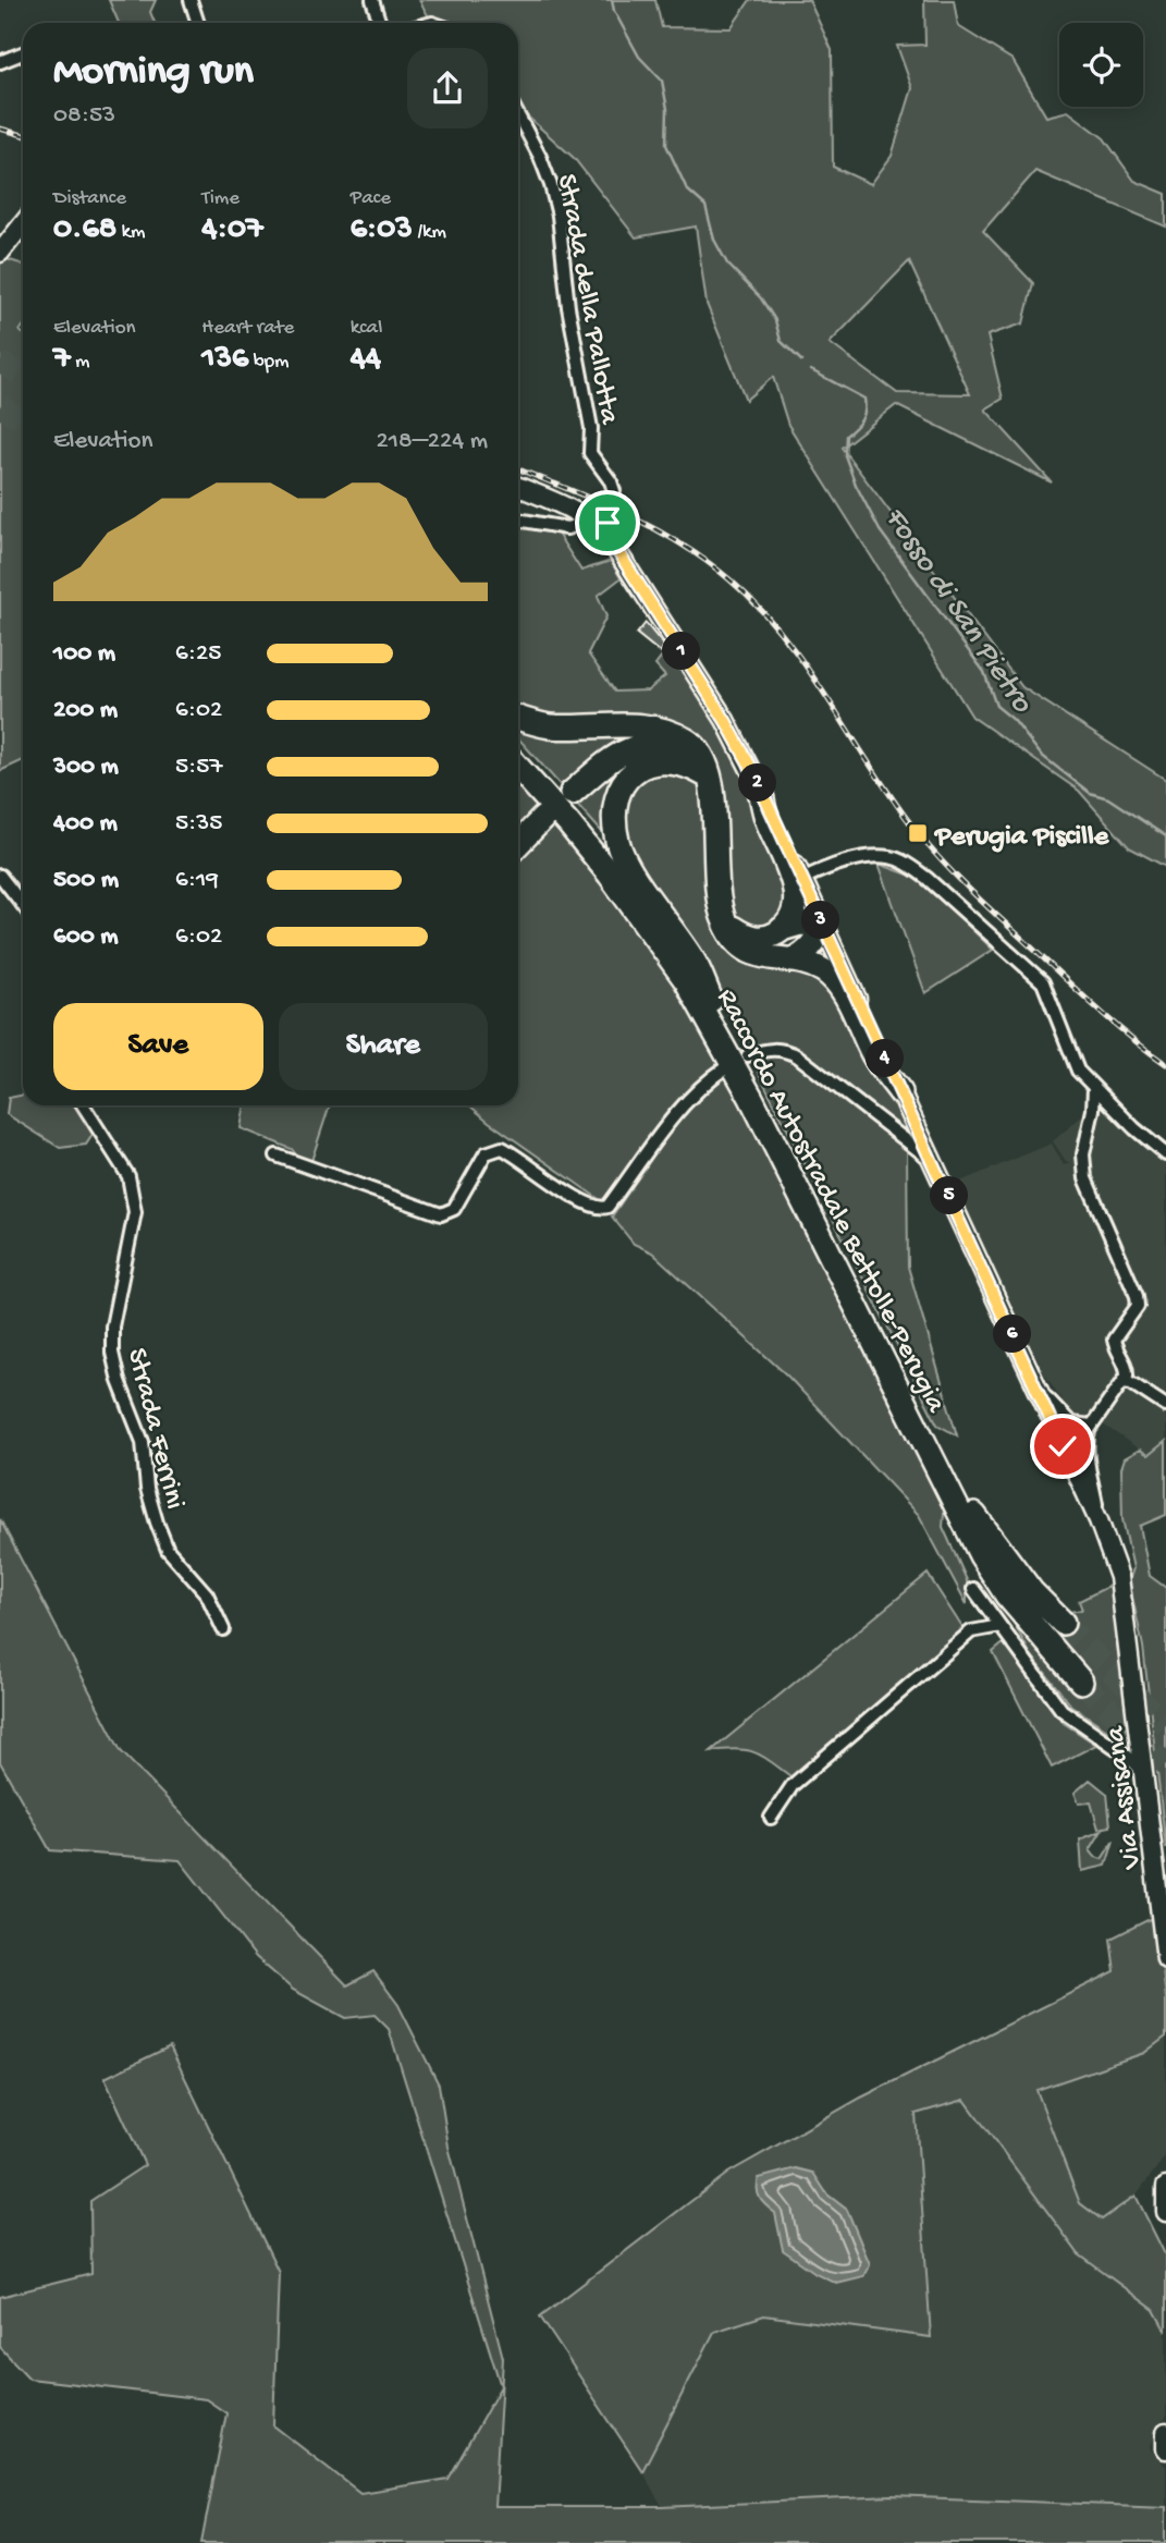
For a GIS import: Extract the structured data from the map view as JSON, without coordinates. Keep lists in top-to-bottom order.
{
  "streets": {
    "highway": ["Raccordo Autostradale Bettolle-Perugia"],
    "main road": ["Via Assisana"],
    "street": ["Strada della Pallotta", "Strada Ferrini"]
  },
  "crossings": [
    ["Strada della Pallotta", "Via Assisana"]
  ],
  "water": ["Fosso di San Pietro"],
  "places": {
    "transit": ["Perugia Piscille"]
  },
  "page": {
    "heading": ["Morning run", "08:53"],
    "stats": [
      ["Distance", "0.68 km"],
      ["Time", "4:07"],
      ["Pace", "6:03 /km"],
      ["Elevation", "7 m"],
      ["Heart rate", "136 bpm"],
      ["kcal", "44"]
    ],
    "chart": ["Elevation", "218–224 m"],
    "list": [
      {
        "name": "100 m",
        "note": "6:25"
      },
      {
        "name": "200 m",
        "note": "6:02"
      },
      {
        "name": "300 m",
        "note": "5:57"
      },
      {
        "name": "400 m",
        "note": "5:35"
      },
      {
        "name": "500 m",
        "note": "6:19"
      },
      {
        "name": "600 m",
        "note": "6:02"
      }
    ],
    "pins": [
      "1",
      "2",
      "3",
      "4",
      "5",
      "6"
    ],
    "buttons": ["Save", "Share"]
  }
}
